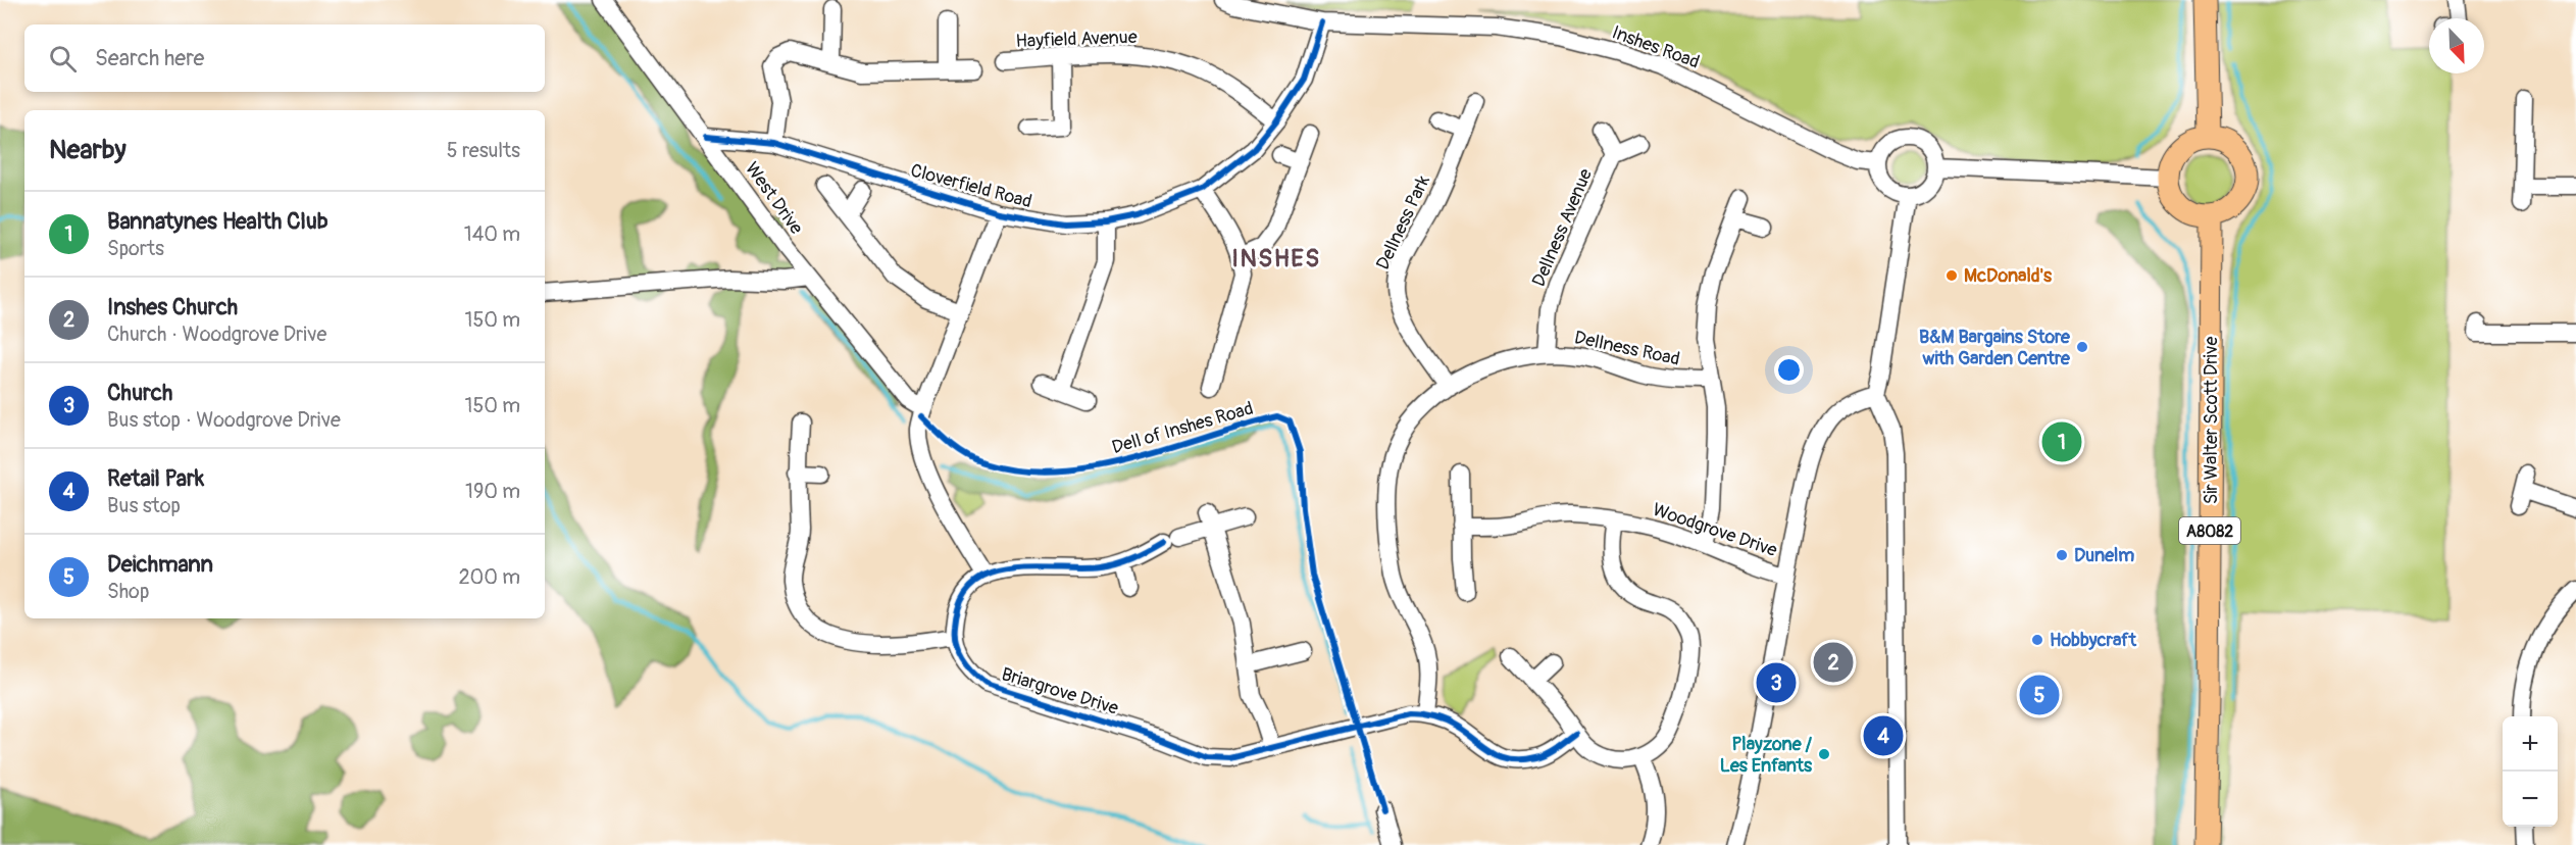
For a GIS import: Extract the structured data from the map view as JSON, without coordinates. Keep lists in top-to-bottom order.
{
  "streets": {
    "main road": ["Sir Walter Scott Drive", "A8082"],
    "street": [
      "Hayfield Avenue",
      "Inshes Road",
      "Cloverfield Road",
      "West Drive",
      "Dellness Park",
      "Dellness Avenue",
      "Dellness Road",
      "Woodgrove Drive",
      "Briargrove Drive"
    ],
    "cycle path": ["Dell of Inshes Road"]
  },
  "crossings": [
    ["Hayfield Avenue", "Cloverfield Road"],
    ["Inshes Road", "Cloverfield Road"],
    ["Cloverfield Road", "West Drive"],
    ["Dellness Park", "Dellness Road"],
    ["Dellness Avenue", "Dellness Road"],
    ["Dellness Road", "Briargrove Drive"]
  ],
  "districts": ["INSHES"],
  "places": [
    "McDonald's",
    "B&M Bargains Store with Garden Centre",
    "Dunelm",
    "Hobbycraft",
    "Playzone / Les Enfants"
  ],
  "north": "bottom right",
  "page": {
    "search": "Search here",
    "heading": ["Nearby", "5 results"],
    "list": [
      {
        "mark": "1",
        "name": "Bannatynes Health Club",
        "note": "Sports",
        "value": "140 m"
      },
      {
        "mark": "2",
        "name": "Inshes Church",
        "note": "Church · Woodgrove Drive",
        "value": "150 m"
      },
      {
        "mark": "3",
        "name": "Church",
        "note": "Bus stop · Woodgrove Drive",
        "value": "150 m"
      },
      {
        "mark": "4",
        "name": "Retail Park",
        "note": "Bus stop",
        "value": "190 m"
      },
      {
        "mark": "5",
        "name": "Deichmann",
        "note": "Shop",
        "value": "200 m"
      }
    ],
    "pins": [
      "1",
      "2",
      "3",
      "5",
      "4"
    ],
    "map_buttons": ["+", "−"]
  }
}
